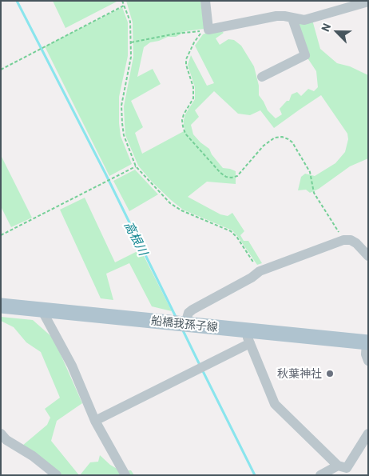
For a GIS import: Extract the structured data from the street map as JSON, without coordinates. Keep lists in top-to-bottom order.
{
  "streets": {
    "main road": ["船橋我孫子線"]
  },
  "water": ["高根川"],
  "places": ["秋葉神社"],
  "north": "top left"
}
